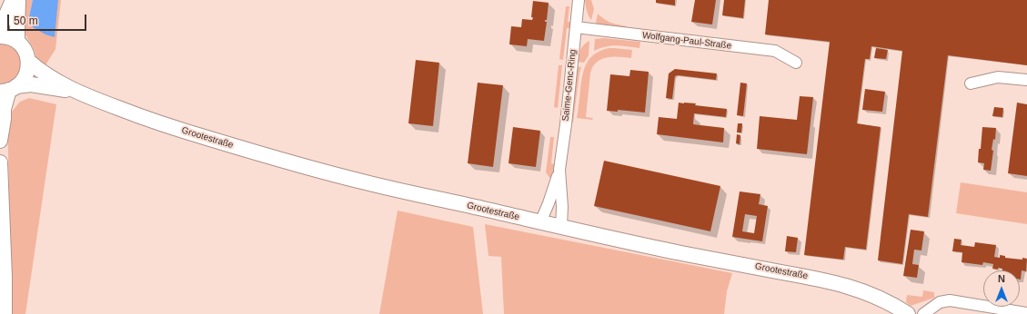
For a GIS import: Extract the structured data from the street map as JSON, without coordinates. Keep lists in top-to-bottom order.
{
  "streets": {
    "main road": ["Grootestraße"],
    "street": ["Wolfgang-Paul-Straße", "Saime-Genc-Ring"]
  },
  "crossings": [
    ["Wolfgang-Paul-Straße", "Saime-Genc-Ring"],
    ["Saime-Genc-Ring", "Grootestraße"]
  ],
  "scale_bar": "50 m",
  "north": "top"
}
